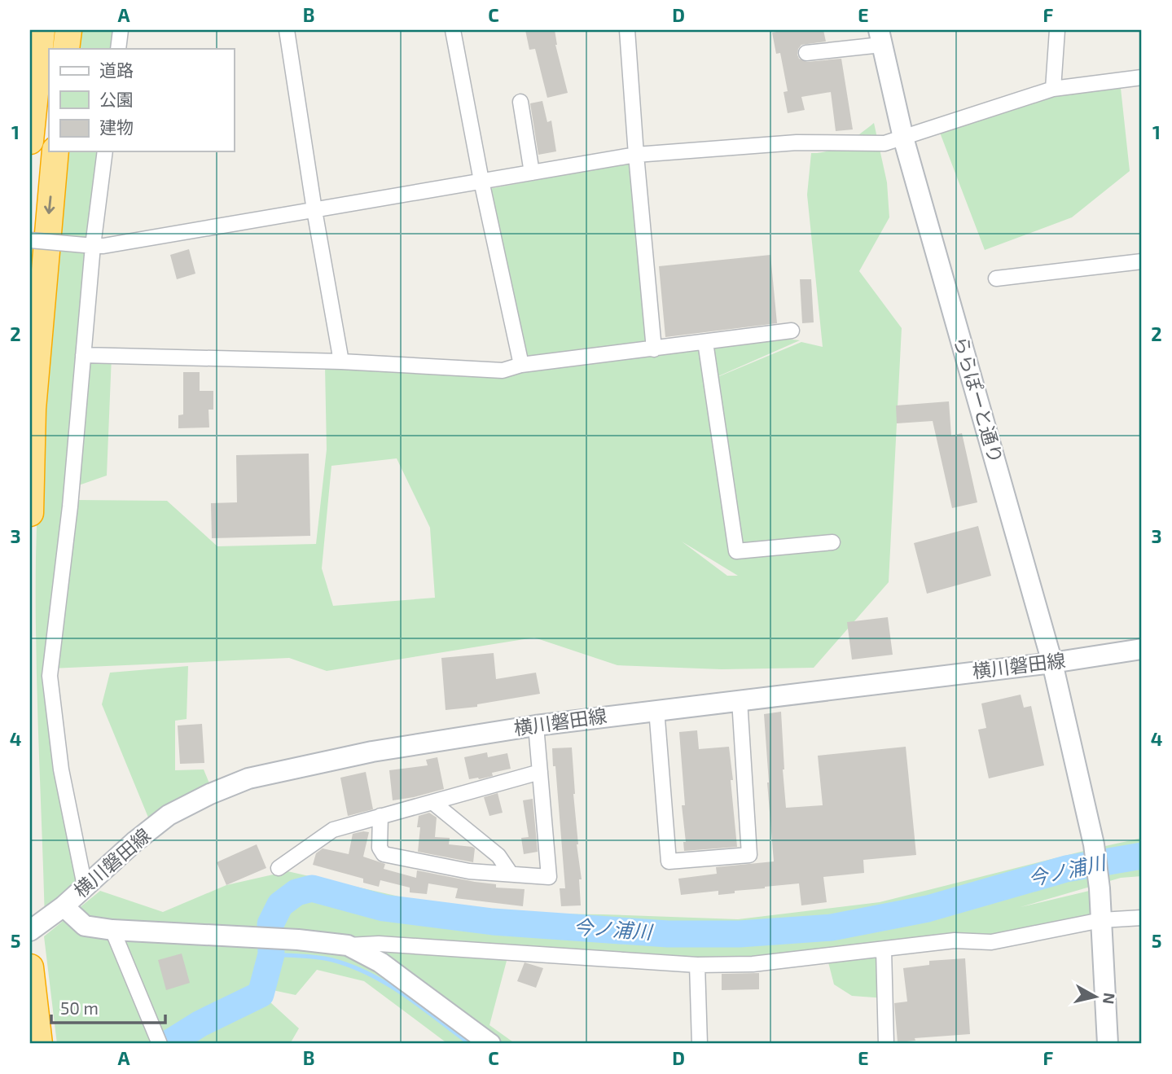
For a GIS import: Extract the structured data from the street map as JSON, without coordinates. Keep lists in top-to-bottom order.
{
  "streets": {
    "street": ["ららぽーと通り", "横川磐田線"]
  },
  "crossings": [
    ["ららぽーと通り", "横川磐田線"]
  ],
  "water": ["今ノ浦川"],
  "legend": ["道路", "公園", "建物"],
  "scale_bar": "50 m",
  "north": "right",
  "grid": {
    "columns": [
      "A",
      "B",
      "C",
      "D",
      "E",
      "F"
    ],
    "rows": [
      "1",
      "2",
      "3",
      "4",
      "5"
    ]
  }
}
